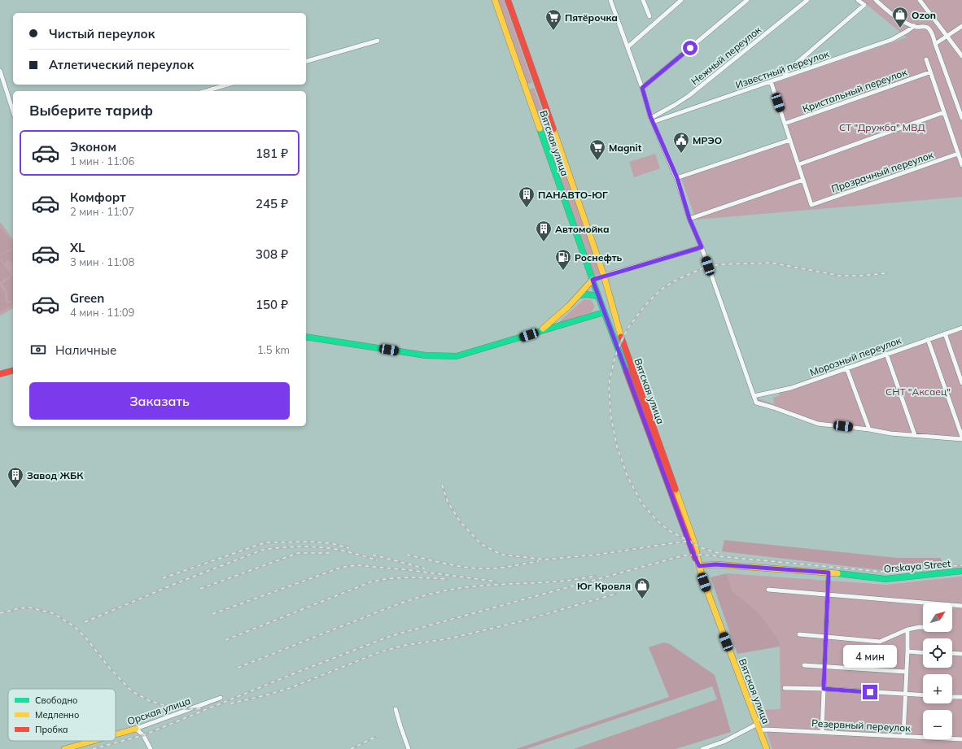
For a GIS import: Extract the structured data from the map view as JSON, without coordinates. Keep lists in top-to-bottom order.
{
  "streets": {
    "main road": ["Вятская улица", "Orskaya Street", "Орская улица"],
    "street": [
      "Нежный переулок",
      "Известный переулок",
      "Кристальный переулок",
      "Прозрачный переулок",
      "Морозный переулок",
      "Резервный переулок"
    ]
  },
  "crossings": [
    ["Нежный переулок", "Известный переулок"],
    ["Вятская улица", "Orskaya Street"],
    ["Вятская улица", "Резервный переулок"]
  ],
  "parks": ["СТ \"Дружба\" МВД", "СНТ \"Аксаец\""],
  "places": {
    "shop": ["Ozon", "Юг Кровля"],
    "supermarket": ["Пятёрочка", "Magnit"],
    "public building": ["МРЭО"],
    "building": ["ПАНАВТО-ЮГ", "Автомойка", "Завод ЖБК"],
    "fuel station": ["Роснефть"]
  },
  "legend": ["Свободно", "Медленно", "Пробка"],
  "north": "top right",
  "page": {
    "banner": ["Чистый переулок", "Атлетический переулок"],
    "heading": "Выберите тариф",
    "list": [
      {
        "name": "Эконом",
        "note": "1 мин · 11:06",
        "value": "181 ₽"
      },
      {
        "name": "Комфорт",
        "note": "2 мин · 11:07",
        "value": "245 ₽"
      },
      {
        "name": "XL",
        "note": "3 мин · 11:08",
        "value": "308 ₽"
      },
      {
        "name": "Green",
        "note": "4 мин · 11:09",
        "value": "150 ₽"
      }
    ],
    "pay": ["Наличные", "1.5 km"],
    "buttons": "Заказать",
    "map_buttons": ["+", "−"],
    "bubble": "4 мин"
  }
}
